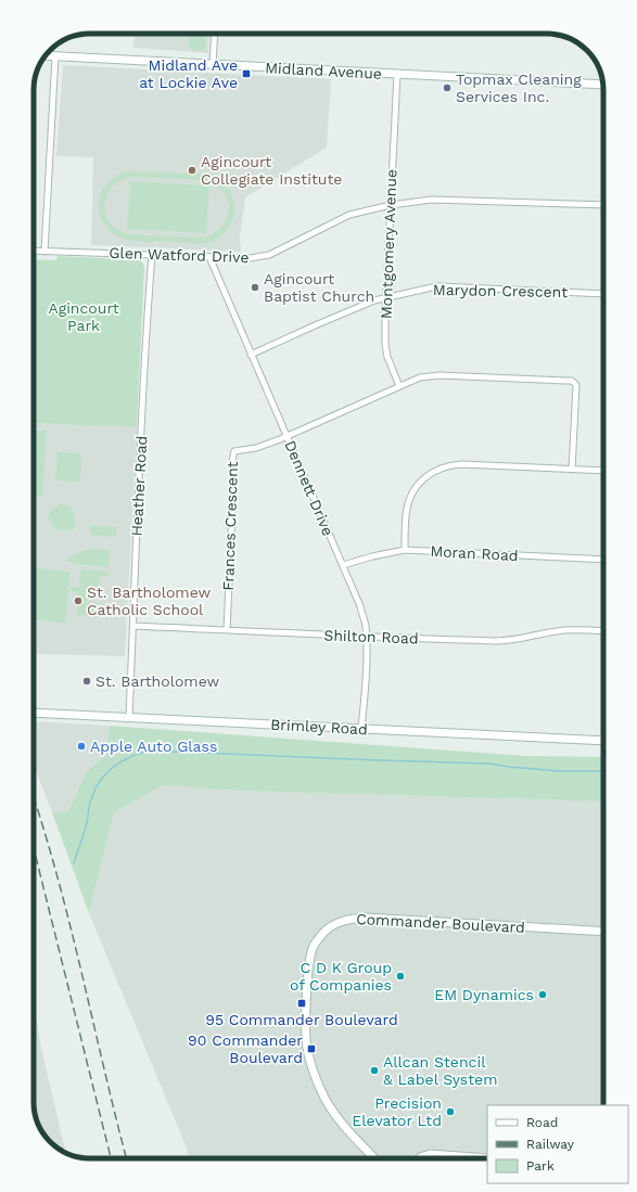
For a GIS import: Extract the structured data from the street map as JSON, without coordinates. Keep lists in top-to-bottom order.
{
  "streets": {
    "main road": ["Midland Avenue", "Brimley Road", "Commander Boulevard"],
    "street": [
      "Montgomery Avenue",
      "Glen Watford Drive",
      "Marydon Crescent",
      "Heather Road",
      "Dennett Drive",
      "Frances Crescent",
      "Moran Road",
      "Shilton Road"
    ]
  },
  "crossings": [
    ["Midland Avenue", "Montgomery Avenue"],
    ["Montgomery Avenue", "Glen Watford Drive"],
    ["Montgomery Avenue", "Marydon Crescent"],
    ["Montgomery Avenue", "Frances Crescent"],
    ["Glen Watford Drive", "Heather Road"],
    ["Glen Watford Drive", "Dennett Drive"],
    ["Marydon Crescent", "Dennett Drive"],
    ["Heather Road", "Shilton Road"],
    ["Heather Road", "Brimley Road"],
    ["Dennett Drive", "Frances Crescent"],
    ["Dennett Drive", "Moran Road"],
    ["Dennett Drive", "Shilton Road"],
    ["Dennett Drive", "Brimley Road"],
    ["Frances Crescent", "Shilton Road"]
  ],
  "parks": ["Agincourt Park"],
  "places": {
    "transit": ["Midland Ave at Lockie Ave", "95 Commander Boulevard", "90 Commander Boulevard"],
    "other": [
      "Topmax Cleaning Services Inc.",
      "Agincourt Collegiate Institute",
      "Agincourt Baptist Church",
      "St. Bartholomew Catholic School",
      "St. Bartholomew",
      "Apple Auto Glass",
      "C D K Group of Companies",
      "EM Dynamics",
      "Allcan Stencil & Label System",
      "Precision Elevator Ltd"
    ]
  },
  "legend": ["Road", "Railway", "Park"]
}
